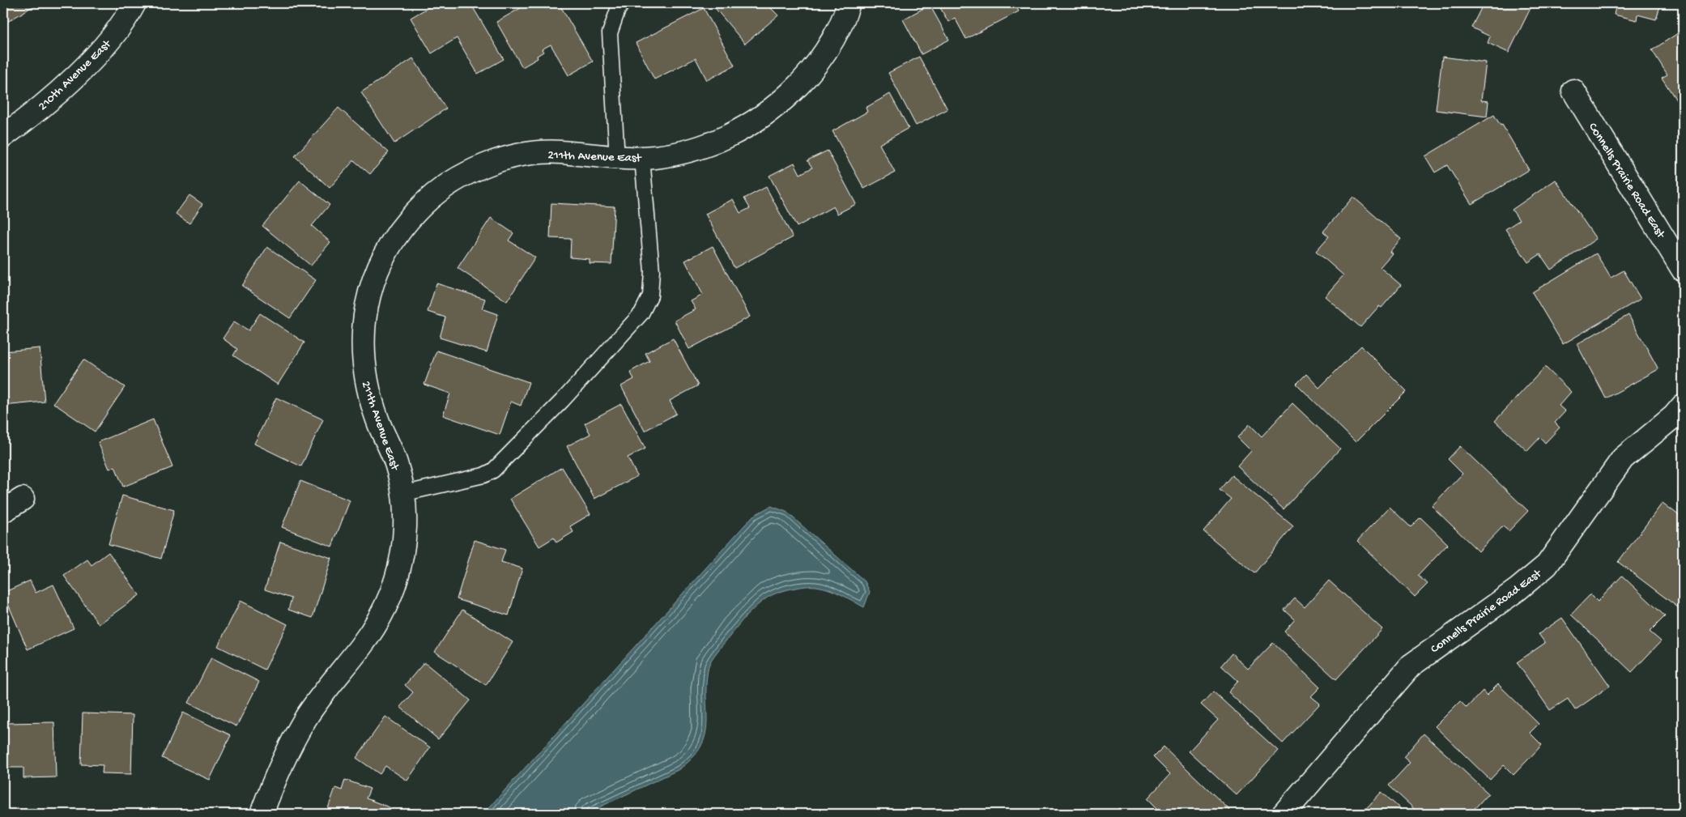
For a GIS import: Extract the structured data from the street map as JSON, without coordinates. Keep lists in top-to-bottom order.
{
  "streets": {
    "street": ["210th Avenue East", "211th Avenue East", "Connells Prairie Road East"]
  }
}
